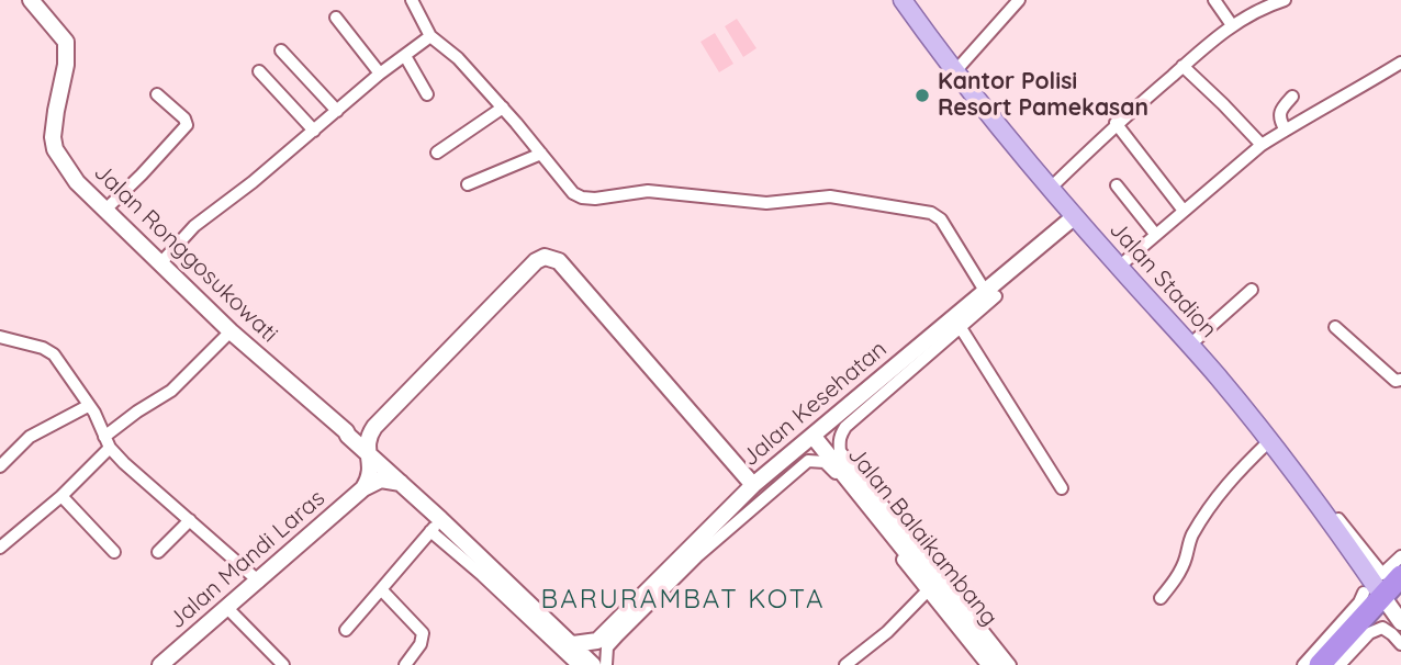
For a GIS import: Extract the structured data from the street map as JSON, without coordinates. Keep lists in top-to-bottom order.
{
  "streets": {
    "main road": [
      "Jalan Ronggosukowati",
      "Jalan Stadion",
      "Jalan Kesehatan",
      "Jalan Balaikambang",
      "Jalan Mandi Laras"
    ]
  },
  "crossings": [
    ["Jalan Stadion", "Jalan Kesehatan"],
    ["Jalan Kesehatan", "Jalan Balaikambang"]
  ],
  "districts": ["BARURAMBAT KOTA"],
  "places": ["Kantor Polisi Resort Pamekasan"]
}
